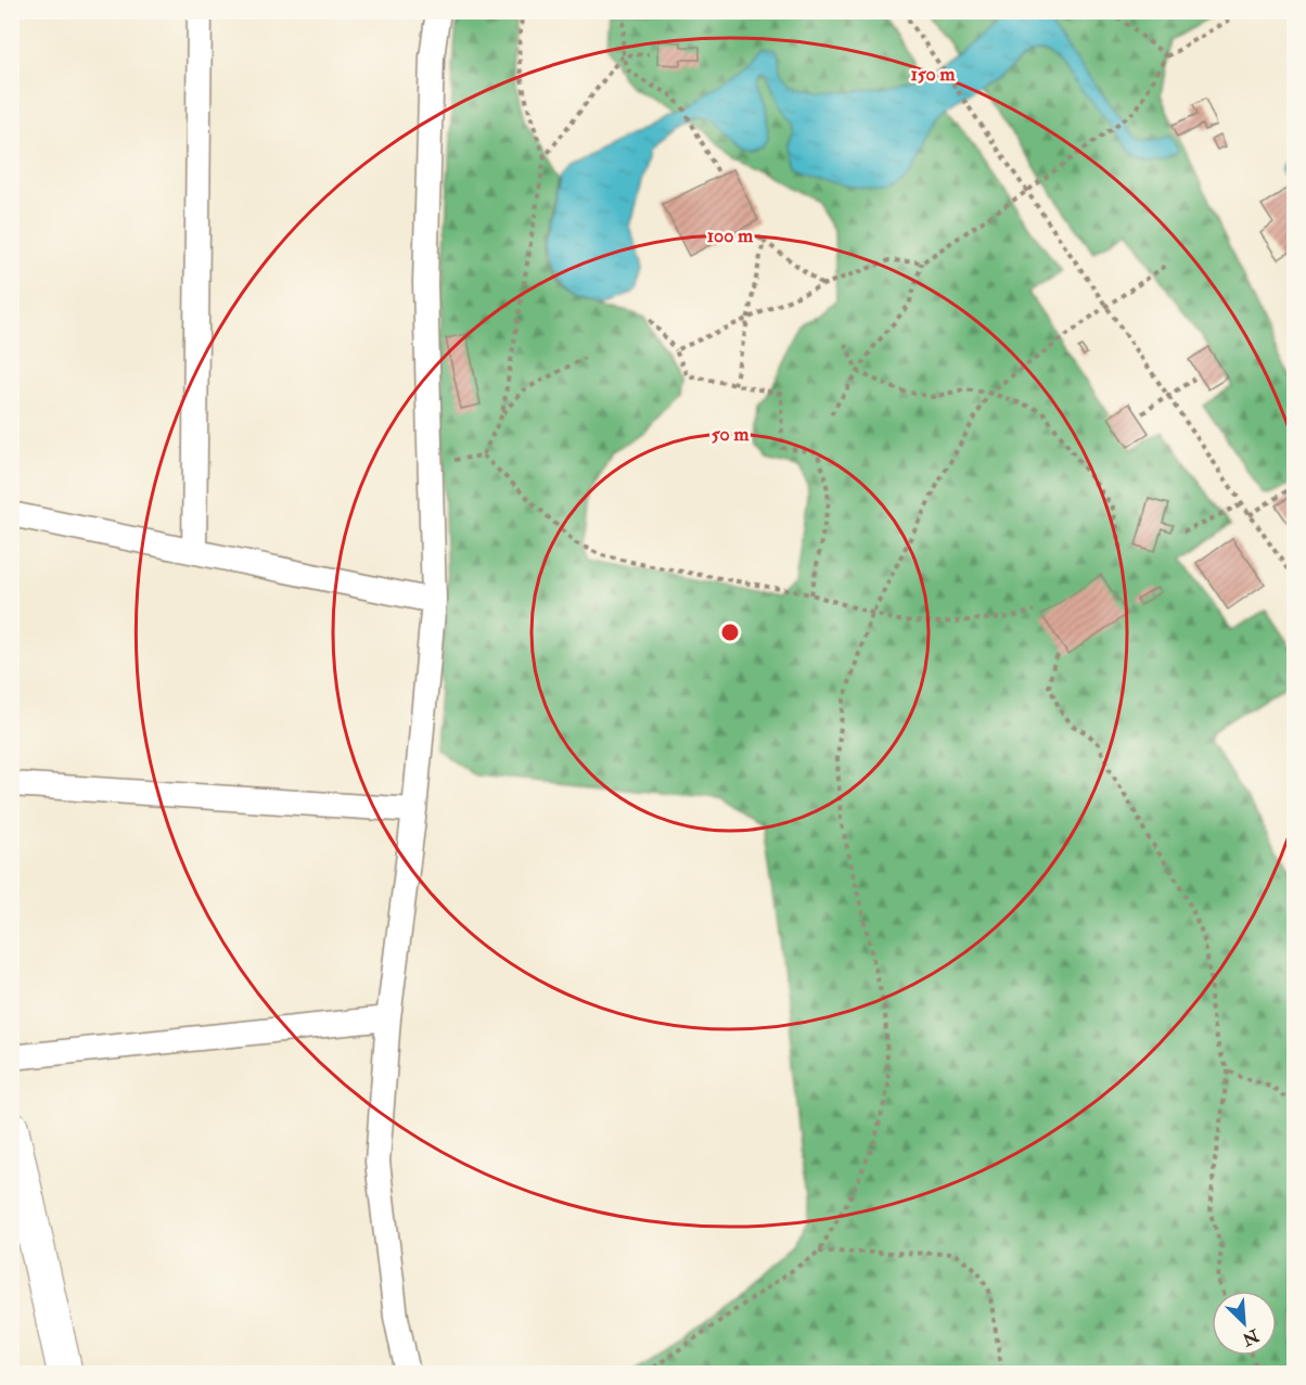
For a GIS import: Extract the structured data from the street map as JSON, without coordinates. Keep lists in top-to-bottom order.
{
  "north": "bottom right",
  "rings": ["150 m", "100 m", "50 m"]
}
